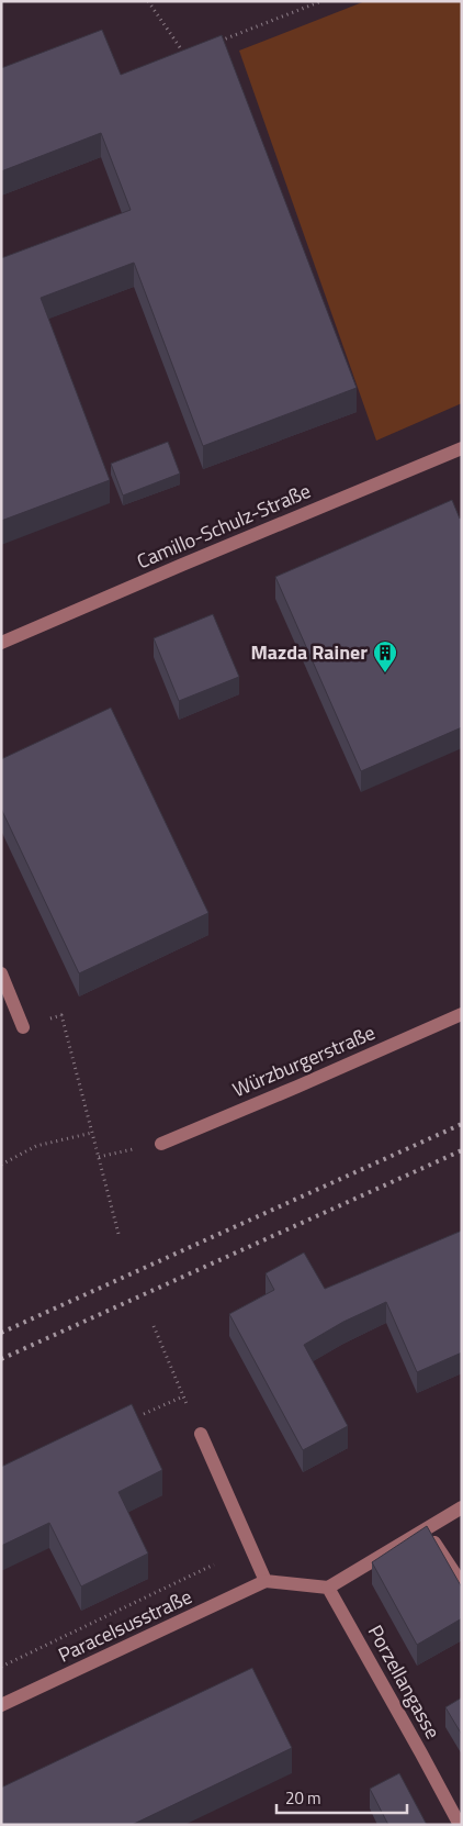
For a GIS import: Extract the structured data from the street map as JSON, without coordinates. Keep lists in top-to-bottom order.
{
  "streets": {
    "street": [
      "Camillo-Schulz-Straße",
      "Würzburgerstraße",
      "Paracelsusstraße",
      "Porzellangasse"
    ]
  },
  "places": {
    "building": ["Mazda Rainer"]
  },
  "scale_bar": "20 m"
}
